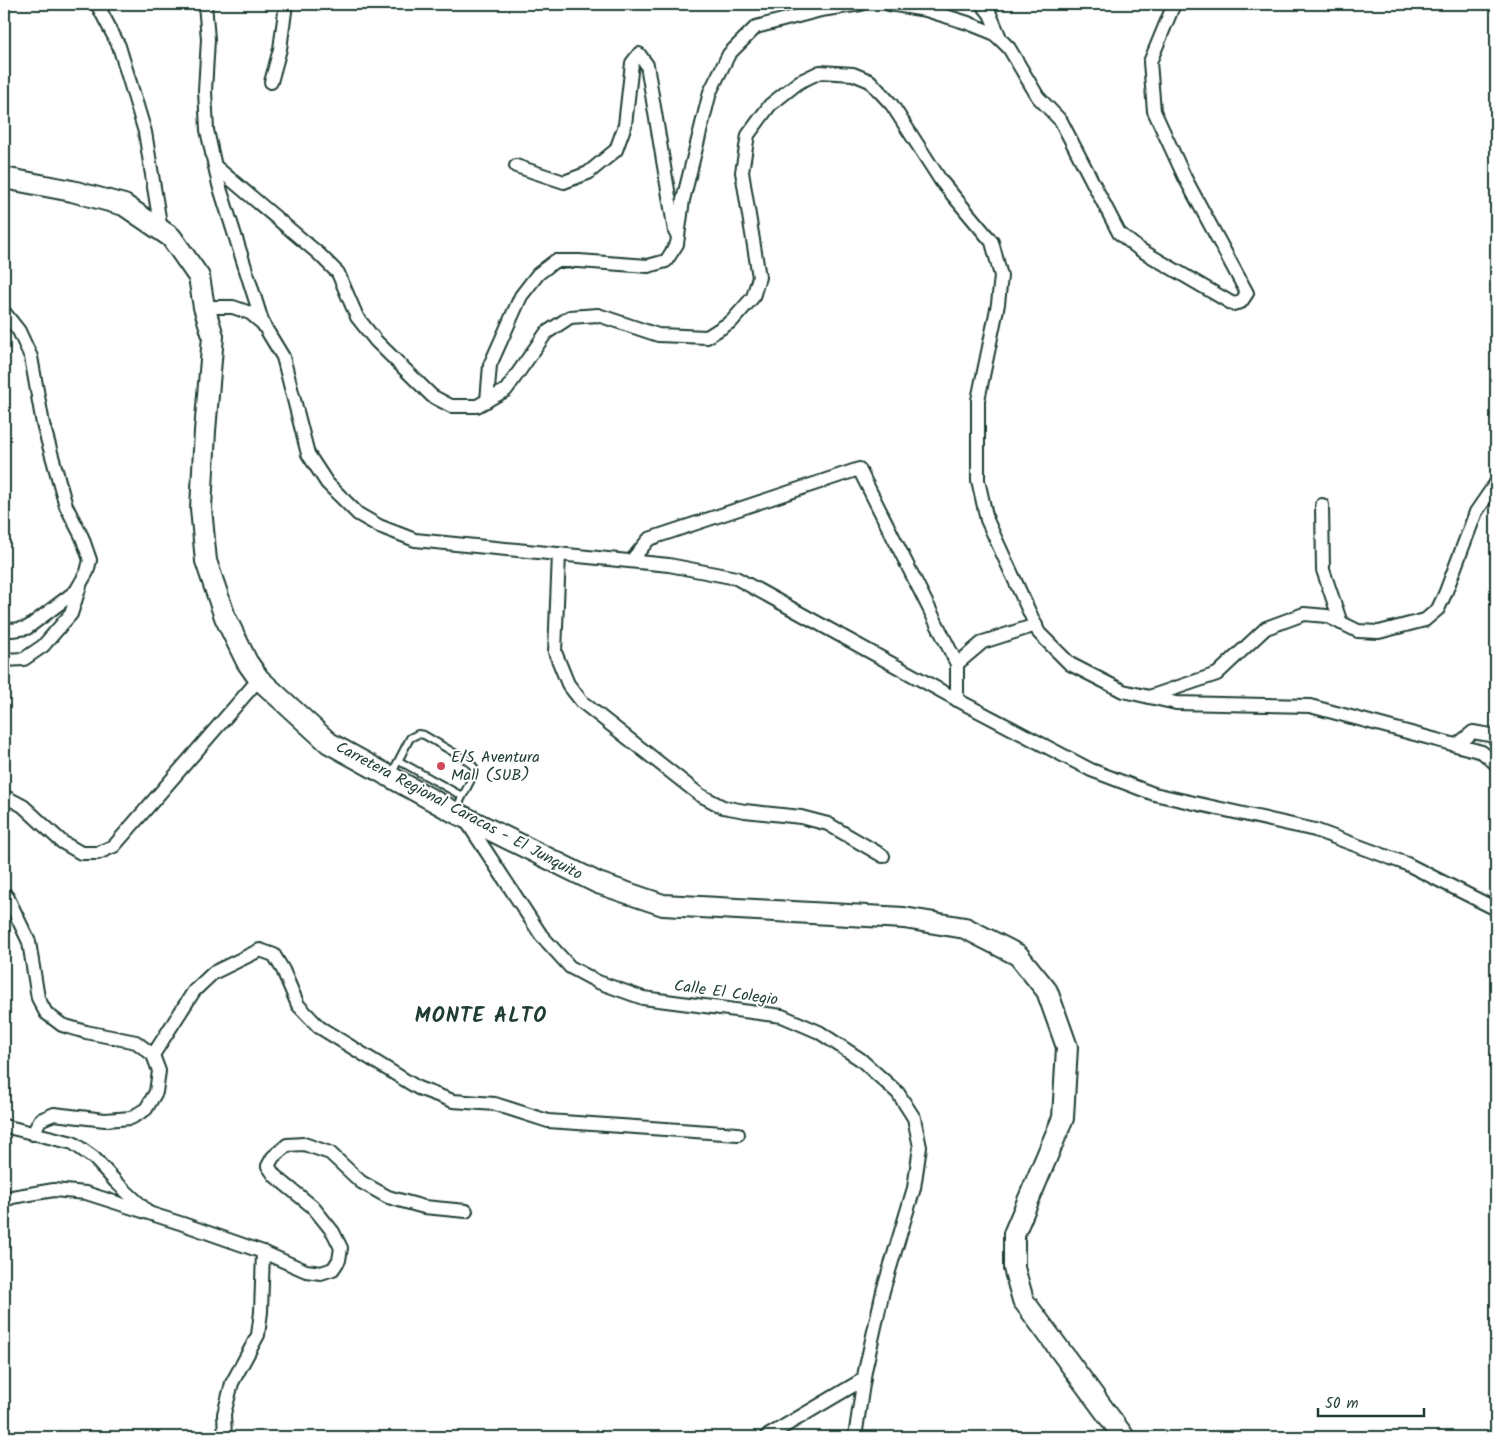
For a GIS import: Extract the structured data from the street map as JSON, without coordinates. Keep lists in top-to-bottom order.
{
  "streets": {
    "main road": ["Carretera Regional Caracas - El Junquito"],
    "street": ["Calle El Colegio"]
  },
  "crossings": [
    ["Carretera Regional Caracas - El Junquito", "Calle El Colegio"]
  ],
  "districts": ["MONTE ALTO"],
  "places": ["E/S Aventura Mall (SUB)"],
  "scale_bar": "50 m"
}
